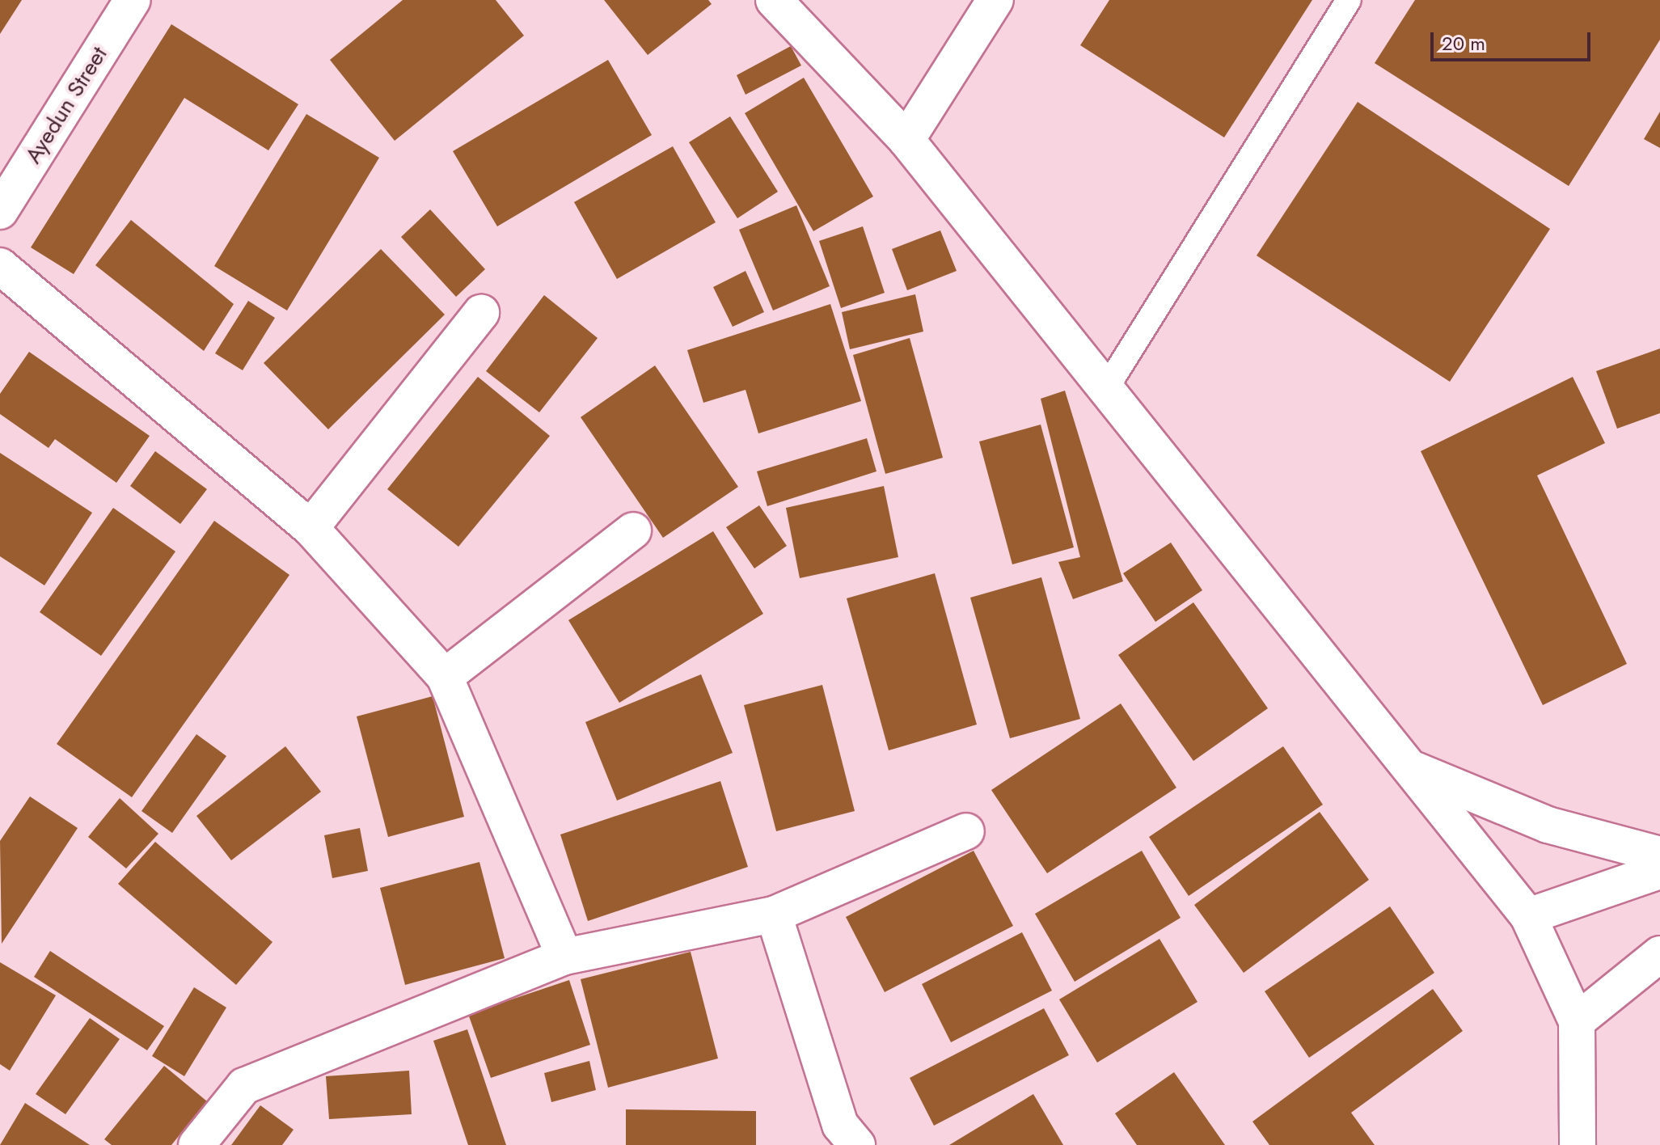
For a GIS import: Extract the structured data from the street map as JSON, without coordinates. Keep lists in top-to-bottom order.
{
  "streets": {
    "street": ["Ayedun Street"]
  },
  "scale_bar": "20 m"
}
